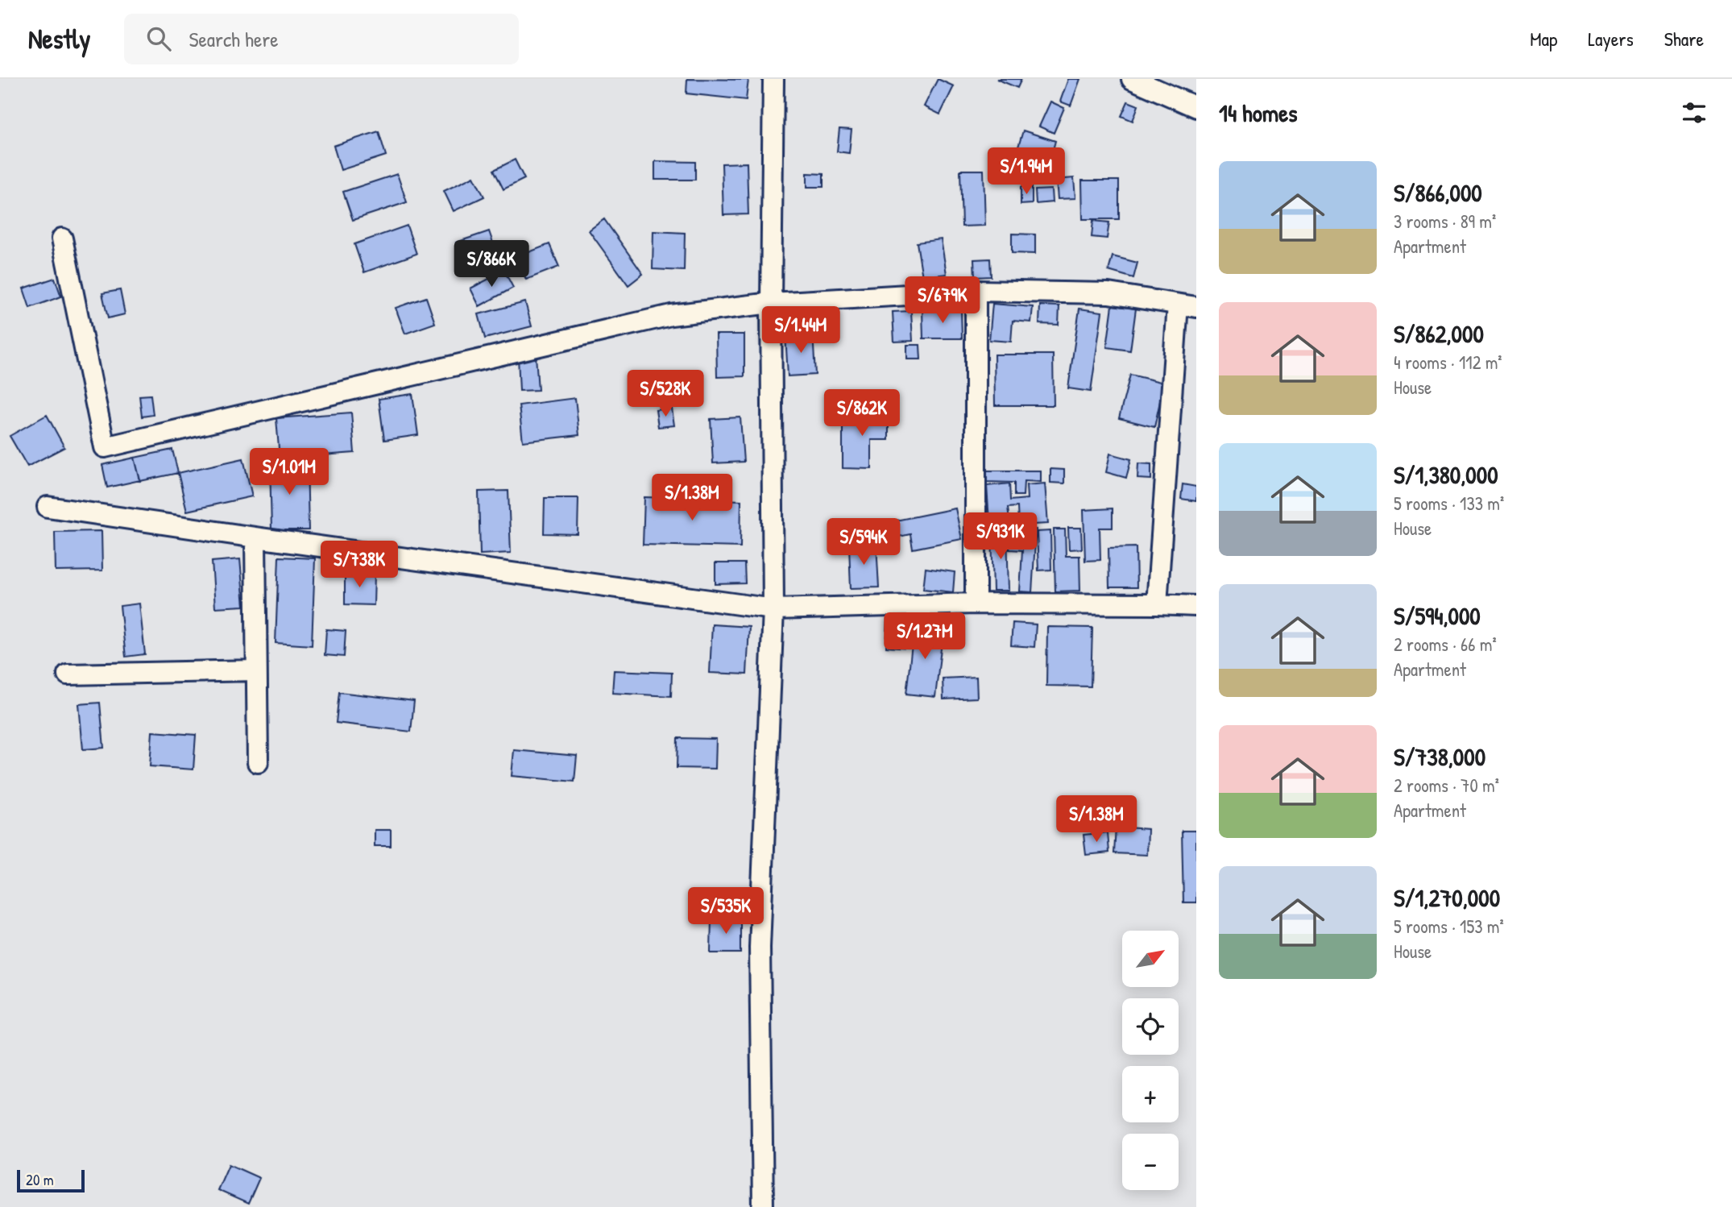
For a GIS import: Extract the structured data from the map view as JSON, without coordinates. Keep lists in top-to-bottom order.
{
  "scale_bar": "20 m",
  "north": "top right",
  "page": {
    "header": "Nestly",
    "search": "Search here",
    "nav": ["Map", "Layers", "Share"],
    "heading": "14 homes",
    "list": [
      {
        "name": "S/866,000",
        "note": "3 rooms · 89 m² · Apartment"
      },
      {
        "name": "S/862,000",
        "note": "4 rooms · 112 m² · House"
      },
      {
        "name": "S/1,380,000",
        "note": "5 rooms · 133 m² · House"
      },
      {
        "name": "S/594,000",
        "note": "2 rooms · 66 m² · Apartment"
      },
      {
        "name": "S/738,000",
        "note": "2 rooms · 70 m² · Apartment"
      },
      {
        "name": "S/1,270,000",
        "note": "5 rooms · 153 m² · House"
      }
    ],
    "price": [
      "S/1.94M",
      "S/866K",
      "S/679K",
      "S/1.44M",
      "S/528K",
      "S/862K",
      "S/1.01M",
      "S/1.38M",
      "S/931K",
      "S/594K",
      "S/738K",
      "S/1.27M",
      "S/1.38M",
      "S/535K"
    ],
    "map_buttons": ["+", "−"],
    "scale": "20 m"
  }
}
